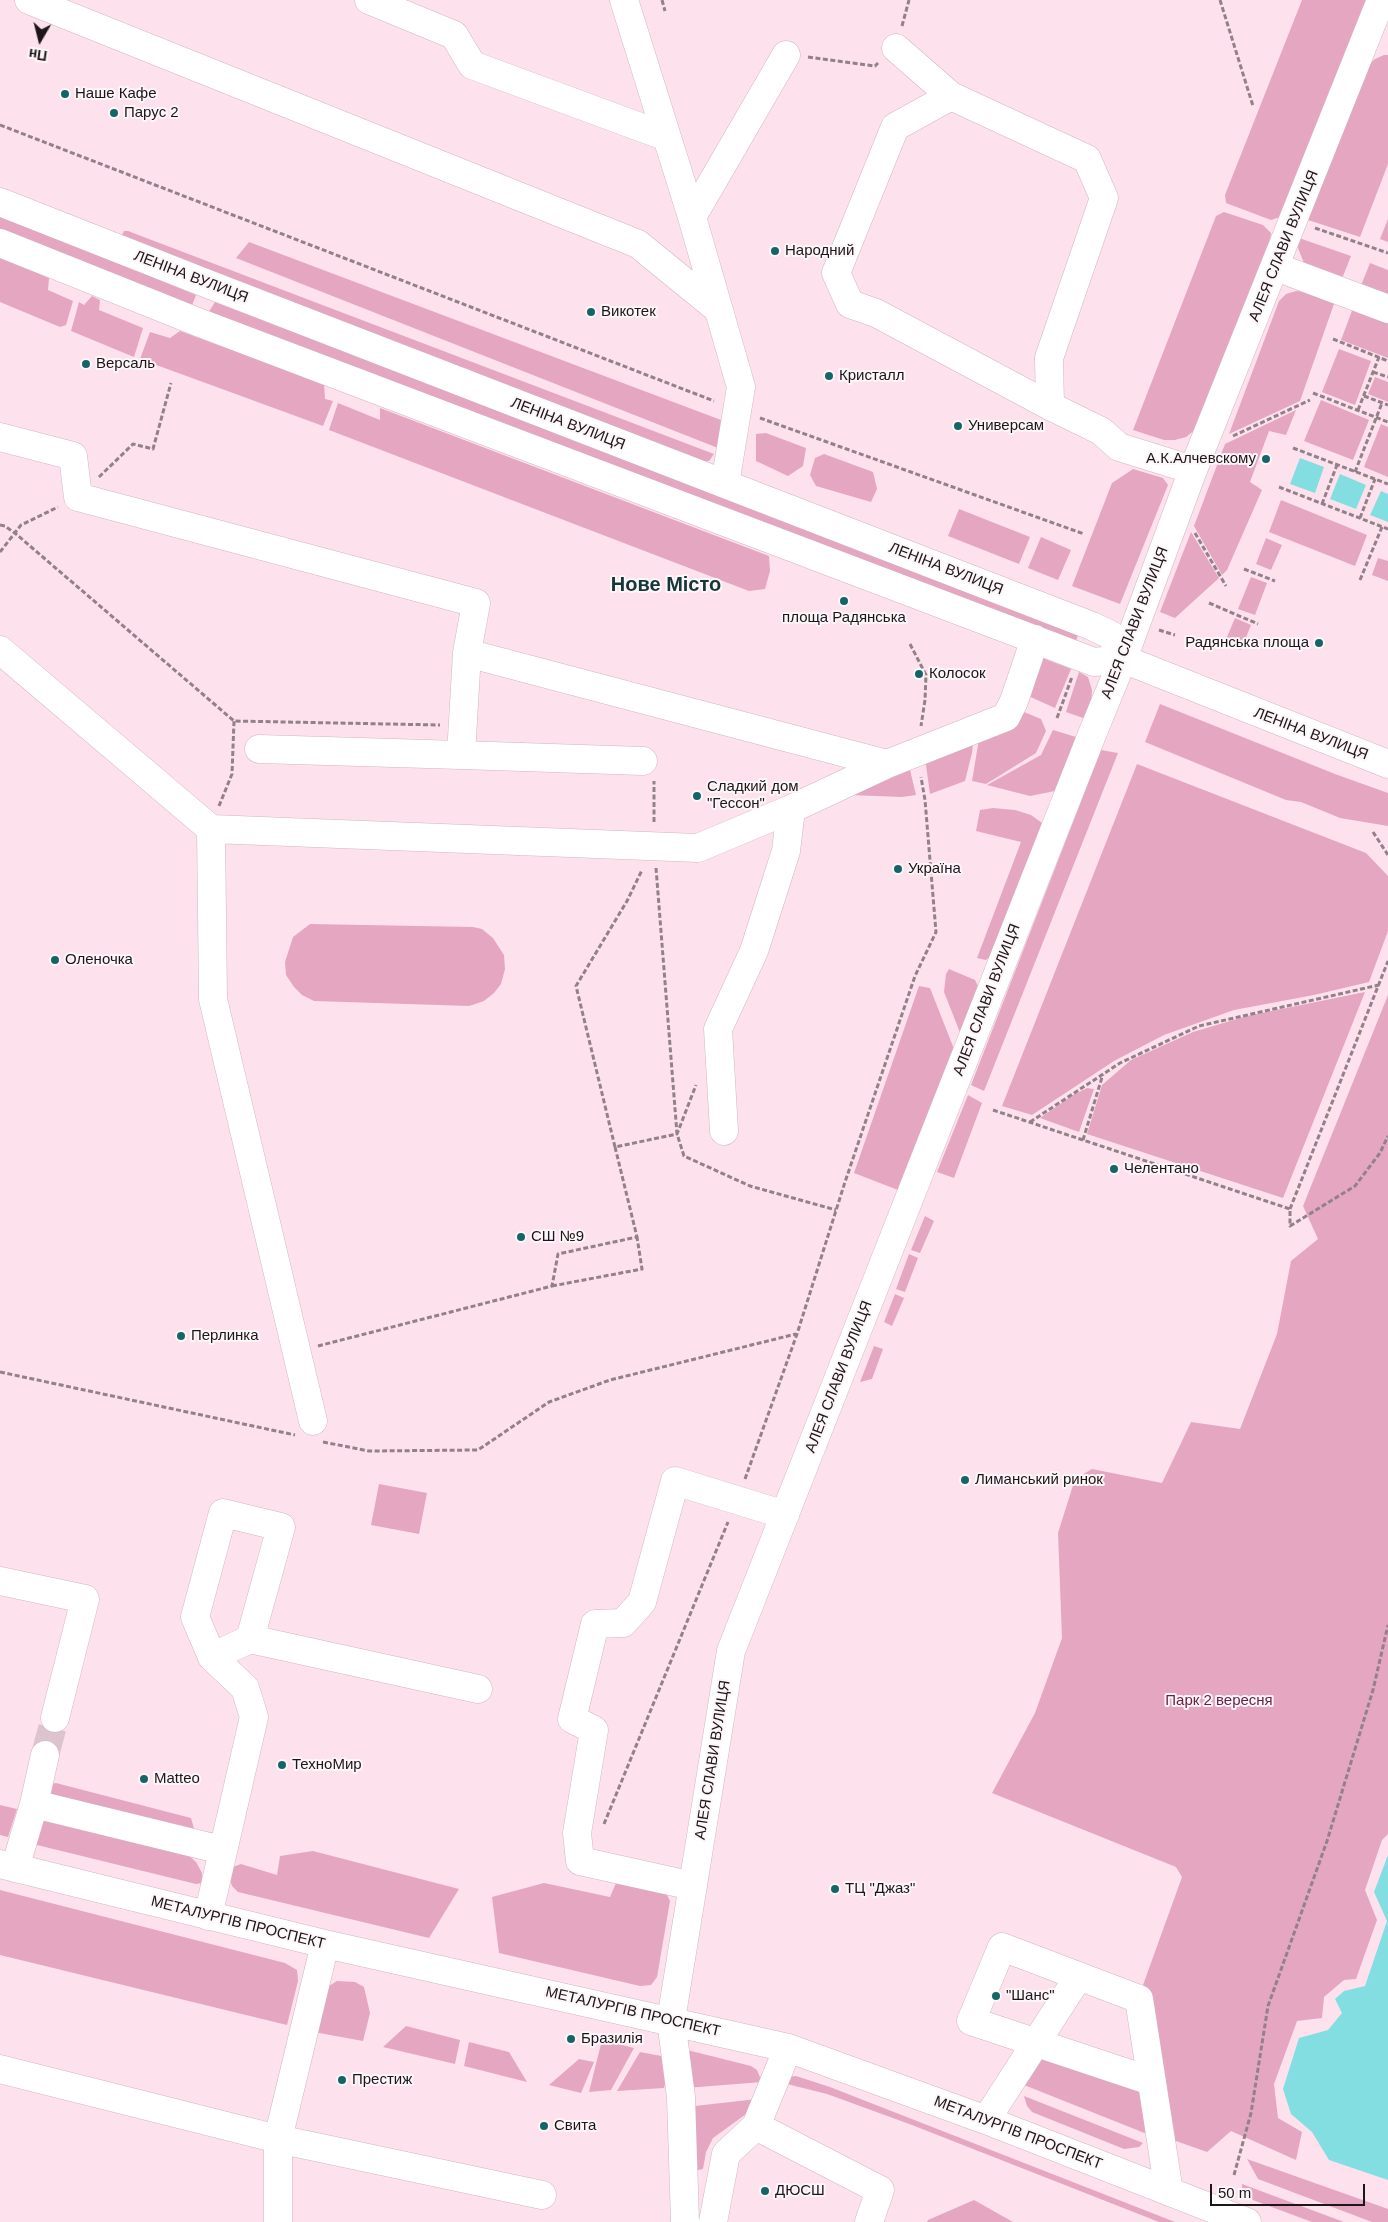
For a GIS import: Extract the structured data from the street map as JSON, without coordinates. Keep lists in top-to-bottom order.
{
  "streets": {
    "street": ["АЛЕЯ СЛАВИ ВУЛИЦЯ", "ЛЕНІНА ВУЛИЦЯ", "МЕТАЛУРГІВ ПРОСПЕКТ"]
  },
  "crossings": [
    ["АЛЕЯ СЛАВИ ВУЛИЦЯ", "ЛЕНІНА ВУЛИЦЯ"],
    ["АЛЕЯ СЛАВИ ВУЛИЦЯ", "МЕТАЛУРГІВ ПРОСПЕКТ"]
  ],
  "districts": ["Нове Місто"],
  "parks": ["Парк 2 вересня"],
  "places": [
    "Наше Кафе",
    "Парус 2",
    "Народний",
    "Викотек",
    "Версаль",
    "Кристалл",
    "Универсам",
    "А.К.Алчевскому",
    "площа Радянська",
    "Радянська площа",
    "Колосок",
    "Сладкий дом \"Гессон\"",
    "Україна",
    "Оленочка",
    "Челентано",
    "СШ №9",
    "Перлинка",
    "Лиманський ринок",
    "ТехноМир",
    "Matteo",
    "ТЦ \"Джаз\"",
    "\"Шанс\"",
    "Бразилія",
    "Престиж",
    "Свита",
    "ДЮСШ"
  ],
  "scale_bar": "50 m",
  "north": "bottom"
}
